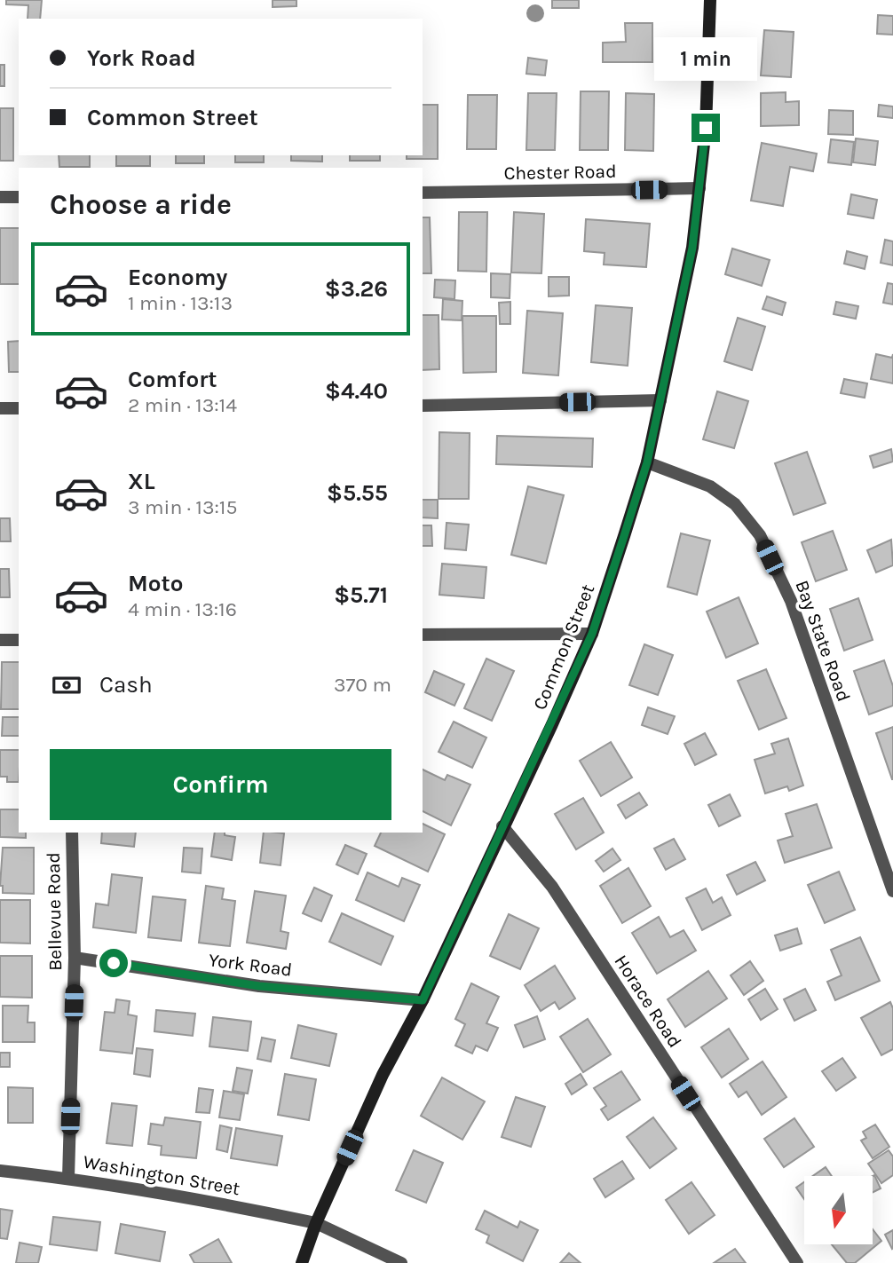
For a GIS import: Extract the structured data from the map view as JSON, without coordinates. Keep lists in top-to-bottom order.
{
  "streets": {
    "main road": ["Common Street"],
    "street": [
      "Chester Road",
      "Bay State Road",
      "Bellevue Road",
      "York Road",
      "Horace Road",
      "Washington Street"
    ]
  },
  "crossings": [
    ["Chester Road", "Common Street"],
    ["Bay State Road", "Common Street"],
    ["Common Street", "York Road"],
    ["Common Street", "Horace Road"],
    ["Common Street", "Washington Street"],
    ["Bellevue Road", "York Road"],
    ["Bellevue Road", "Washington Street"]
  ],
  "north": "bottom",
  "page": {
    "banner": ["York Road", "Common Street"],
    "bubble": "1 min",
    "heading": "Choose a ride",
    "list": [
      {
        "name": "Economy",
        "note": "1 min · 13:13",
        "value": "$3.26"
      },
      {
        "name": "Comfort",
        "note": "2 min · 13:14",
        "value": "$4.40"
      },
      {
        "name": "XL",
        "note": "3 min · 13:15",
        "value": "$5.55"
      },
      {
        "name": "Moto",
        "note": "4 min · 13:16",
        "value": "$5.71"
      }
    ],
    "pay": ["Cash", "370 m"],
    "buttons": "Confirm"
  }
}
